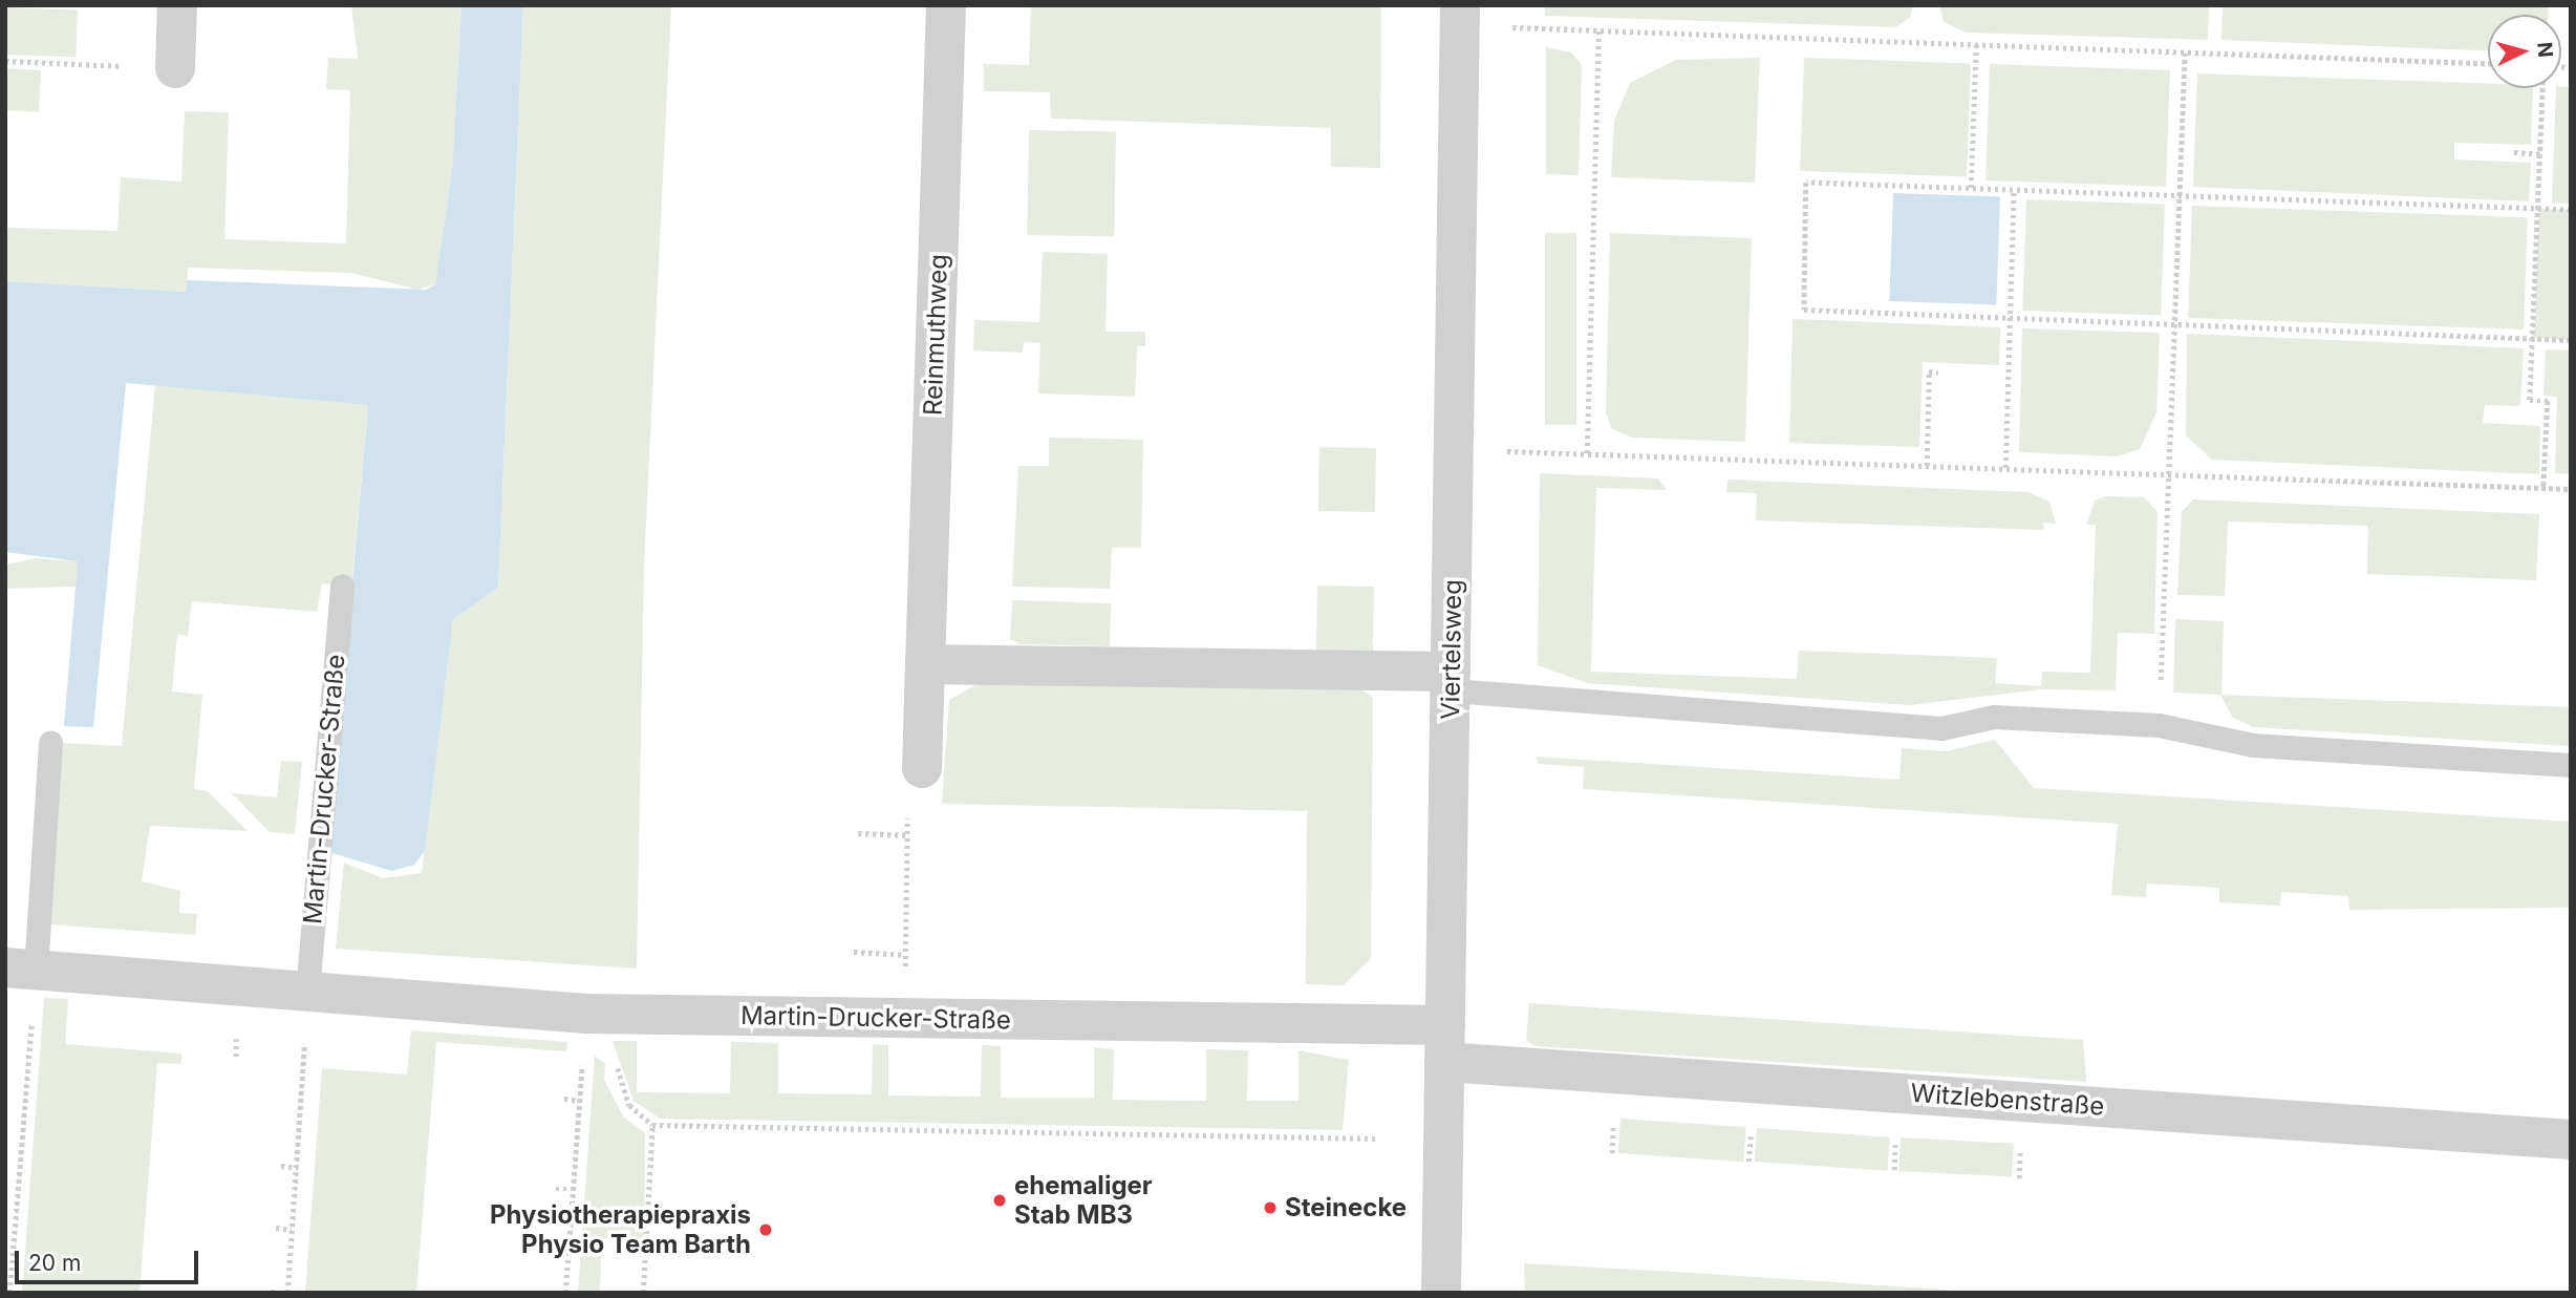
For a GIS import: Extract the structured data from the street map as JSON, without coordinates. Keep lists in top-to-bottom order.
{
  "streets": {
    "street": [
      "Reinmuthweg",
      "Viertelsweg",
      "Martin-Drucker-Straße",
      "Witzlebenstraße"
    ]
  },
  "crossings": [
    ["Viertelsweg", "Martin-Drucker-Straße"],
    ["Viertelsweg", "Witzlebenstraße"],
    ["Martin-Drucker-Straße", "Witzlebenstraße"]
  ],
  "places": ["ehemaliger Stab MB3", "Steinecke", "Physiotherapiepraxis Physio Team Barth"],
  "scale_bar": "20 m",
  "north": "right"
}
